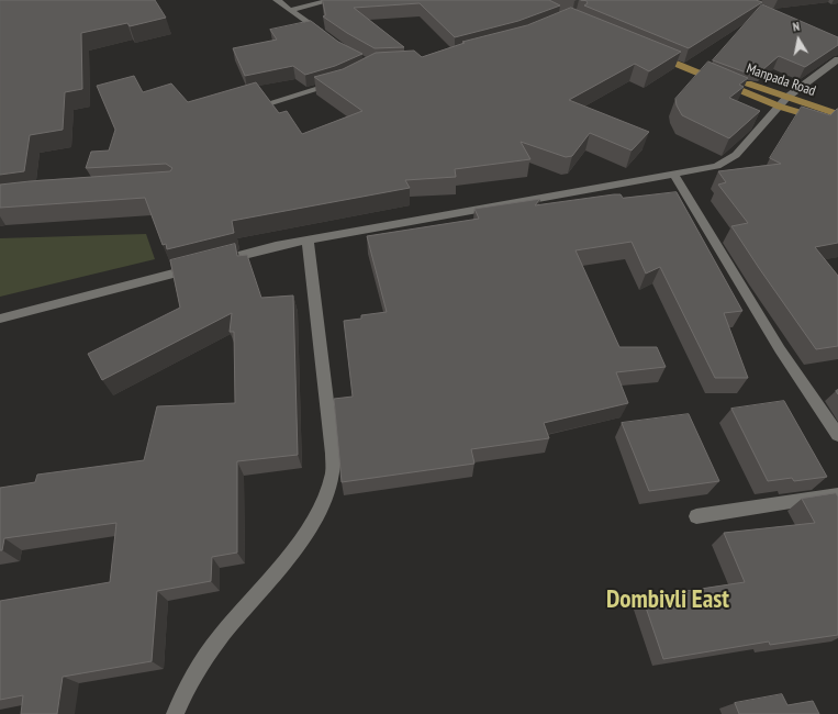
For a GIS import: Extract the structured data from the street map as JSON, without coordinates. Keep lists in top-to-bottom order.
{
  "streets": {
    "main road": ["Manpada Road"]
  },
  "districts": ["Dombivli East"],
  "north": "top"
}
